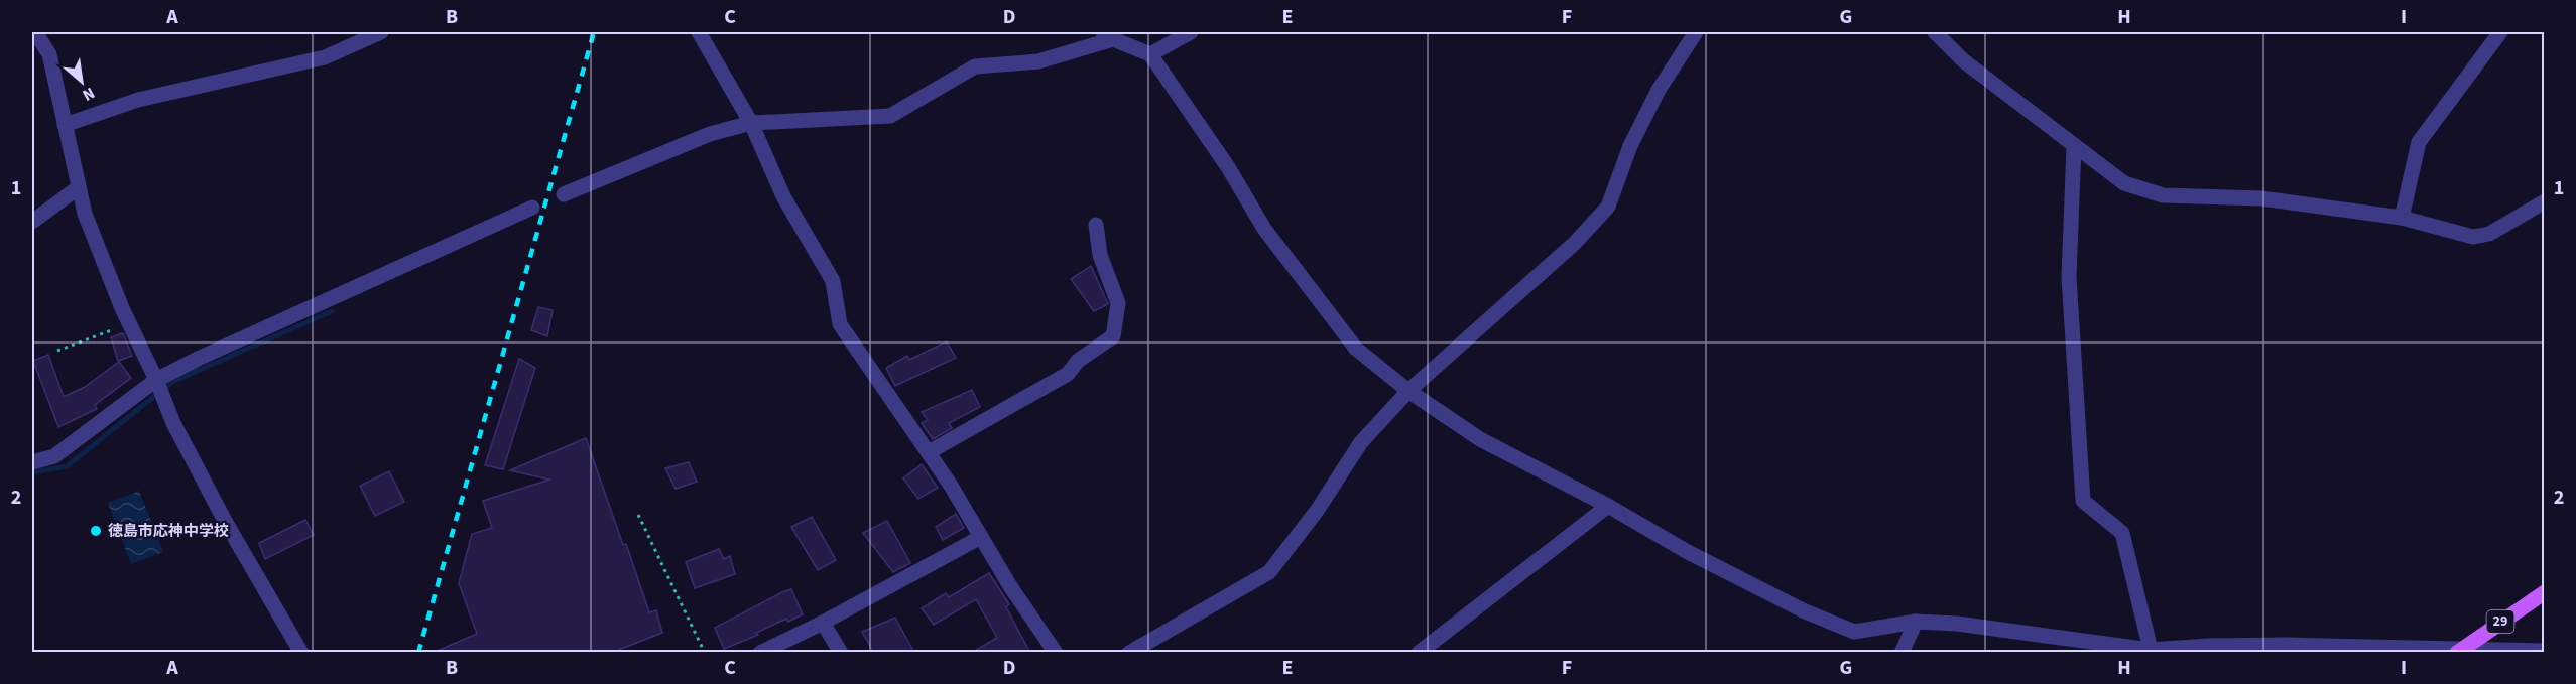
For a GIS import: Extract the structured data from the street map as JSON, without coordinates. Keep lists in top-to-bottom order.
{
  "streets": {
    "main road": ["29"]
  },
  "places": ["徳島市応神中学校"],
  "north": "bottom right",
  "grid": {
    "columns": [
      "A",
      "B",
      "C",
      "D",
      "E",
      "F",
      "G",
      "H",
      "I"
    ],
    "rows": ["1", "2"]
  }
}
